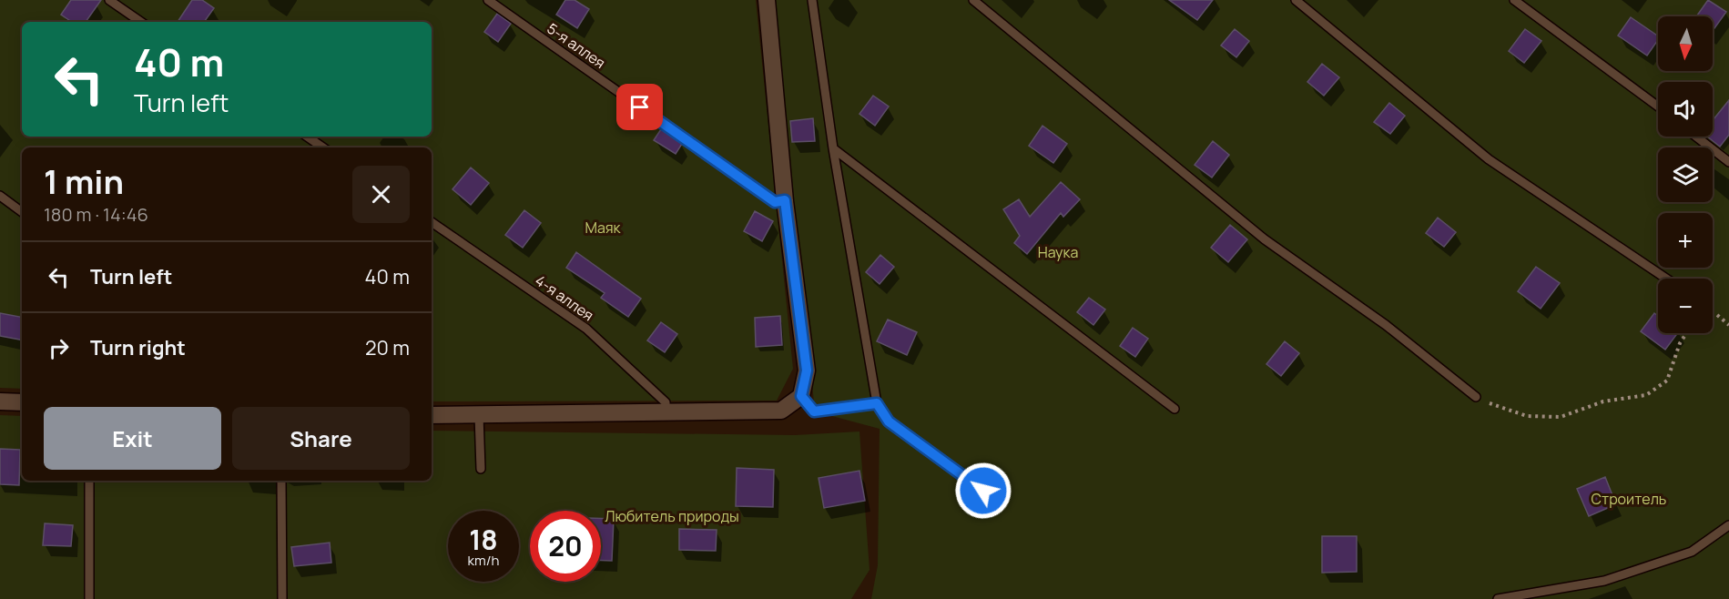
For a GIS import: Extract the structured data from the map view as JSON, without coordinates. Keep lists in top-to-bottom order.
{
  "streets": {
    "lane": ["5-я аллея", "4-я аллея"]
  },
  "parks": [
    "Маяк",
    "Наука",
    "Строитель",
    "Любитель природы"
  ],
  "north": "bottom",
  "page": {
    "map_buttons": ["+", "−"],
    "turn": ["40 m", "Turn left"],
    "heading": ["1 min", "180 m · 14:46"],
    "list": [
      {
        "name": "Turn left",
        "value": "40 m"
      },
      {
        "name": "Turn right",
        "value": "20 m"
      }
    ],
    "buttons": ["Exit", "Share"],
    "speed": "18 km/h",
    "limit": "20"
  }
}
